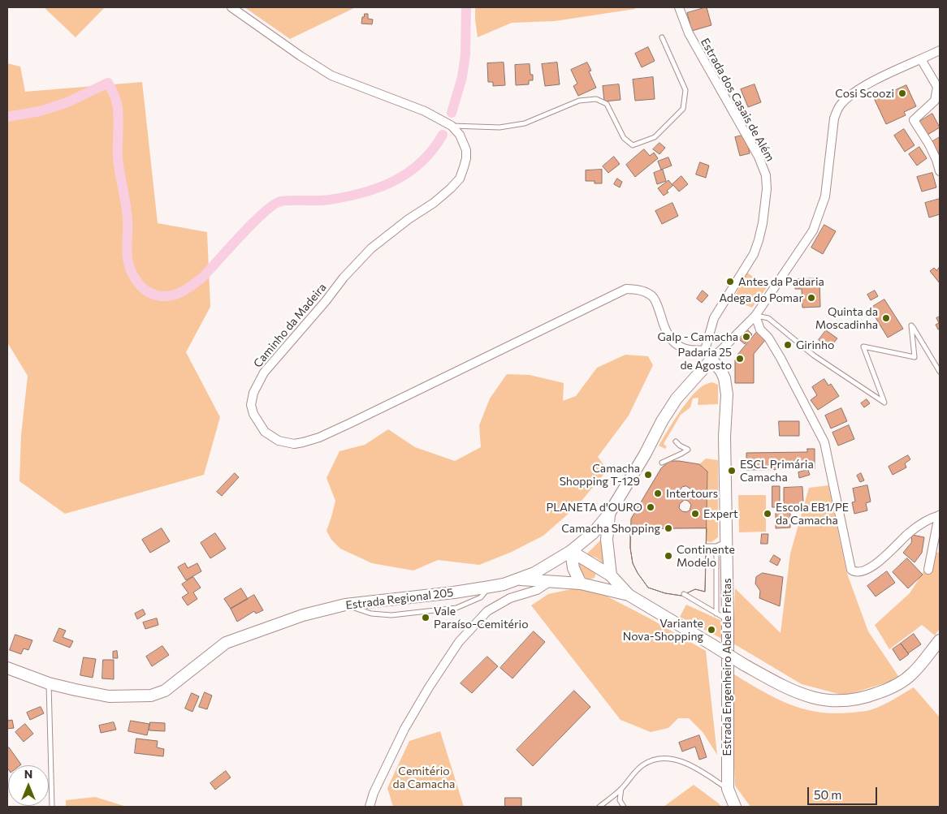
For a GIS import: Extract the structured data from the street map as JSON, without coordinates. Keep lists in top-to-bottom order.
{
  "streets": {
    "main road": ["Estrada Regional 205", "Estrada Engenheiro Abel de Freitas"],
    "street": ["Estrada dos Casais de Além", "Caminho da Madeira"]
  },
  "crossings": [
    ["Estrada dos Casais de Além", "Caminho da Madeira"],
    ["Estrada dos Casais de Além", "Estrada Regional 205"],
    ["Estrada dos Casais de Além", "Estrada Engenheiro Abel de Freitas"],
    ["Caminho da Madeira", "Estrada Regional 205"],
    ["Caminho da Madeira", "Estrada Engenheiro Abel de Freitas"],
    ["Estrada Regional 205", "Estrada Engenheiro Abel de Freitas"]
  ],
  "parks": ["Cemitério da Camacha"],
  "places": [
    "Cosi Scoozi",
    "Antes da Padaria",
    "Adega do Pomar",
    "Quinta da Moscadinha",
    "Galp - Camacha",
    "Girinho",
    "Padaria 25 de Agosto",
    "ESCL Primária Camacha",
    "Camacha Shopping T-129",
    "Intertours",
    "PLANETA d'OURO",
    "Expert",
    "Escola EB1/PE da Camacha",
    "Camacha Shopping",
    "Continente Modelo",
    "Vale Paraíso-Cemitério",
    "Variante Nova-Shopping"
  ],
  "scale_bar": "50 m",
  "north": "top"
}
